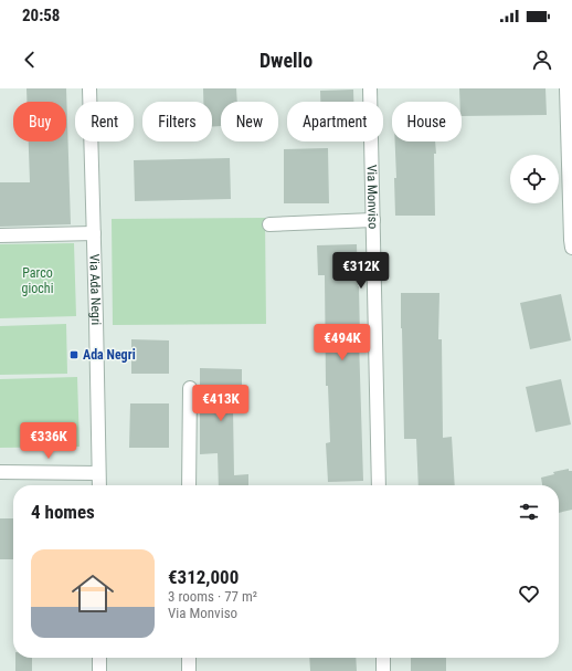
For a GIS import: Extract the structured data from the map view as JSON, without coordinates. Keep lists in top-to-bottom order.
{
  "streets": {
    "street": ["Via Monviso", "Via Ada Negri"]
  },
  "parks": ["Parco giochi"],
  "places": {
    "transit": ["Ada Negri"]
  },
  "page": {
    "status": "20:58",
    "header": "Dwello",
    "chip": [
      "Buy",
      "Rent",
      "Filters",
      "New",
      "Apartment",
      "House"
    ],
    "price": [
      "€312K",
      "€494K",
      "€413K",
      "€336K"
    ],
    "heading": "4 homes",
    "list": [
      {
        "name": "€312,000",
        "note": "3 rooms · 77 m² · Via Monviso"
      }
    ]
  }
}
